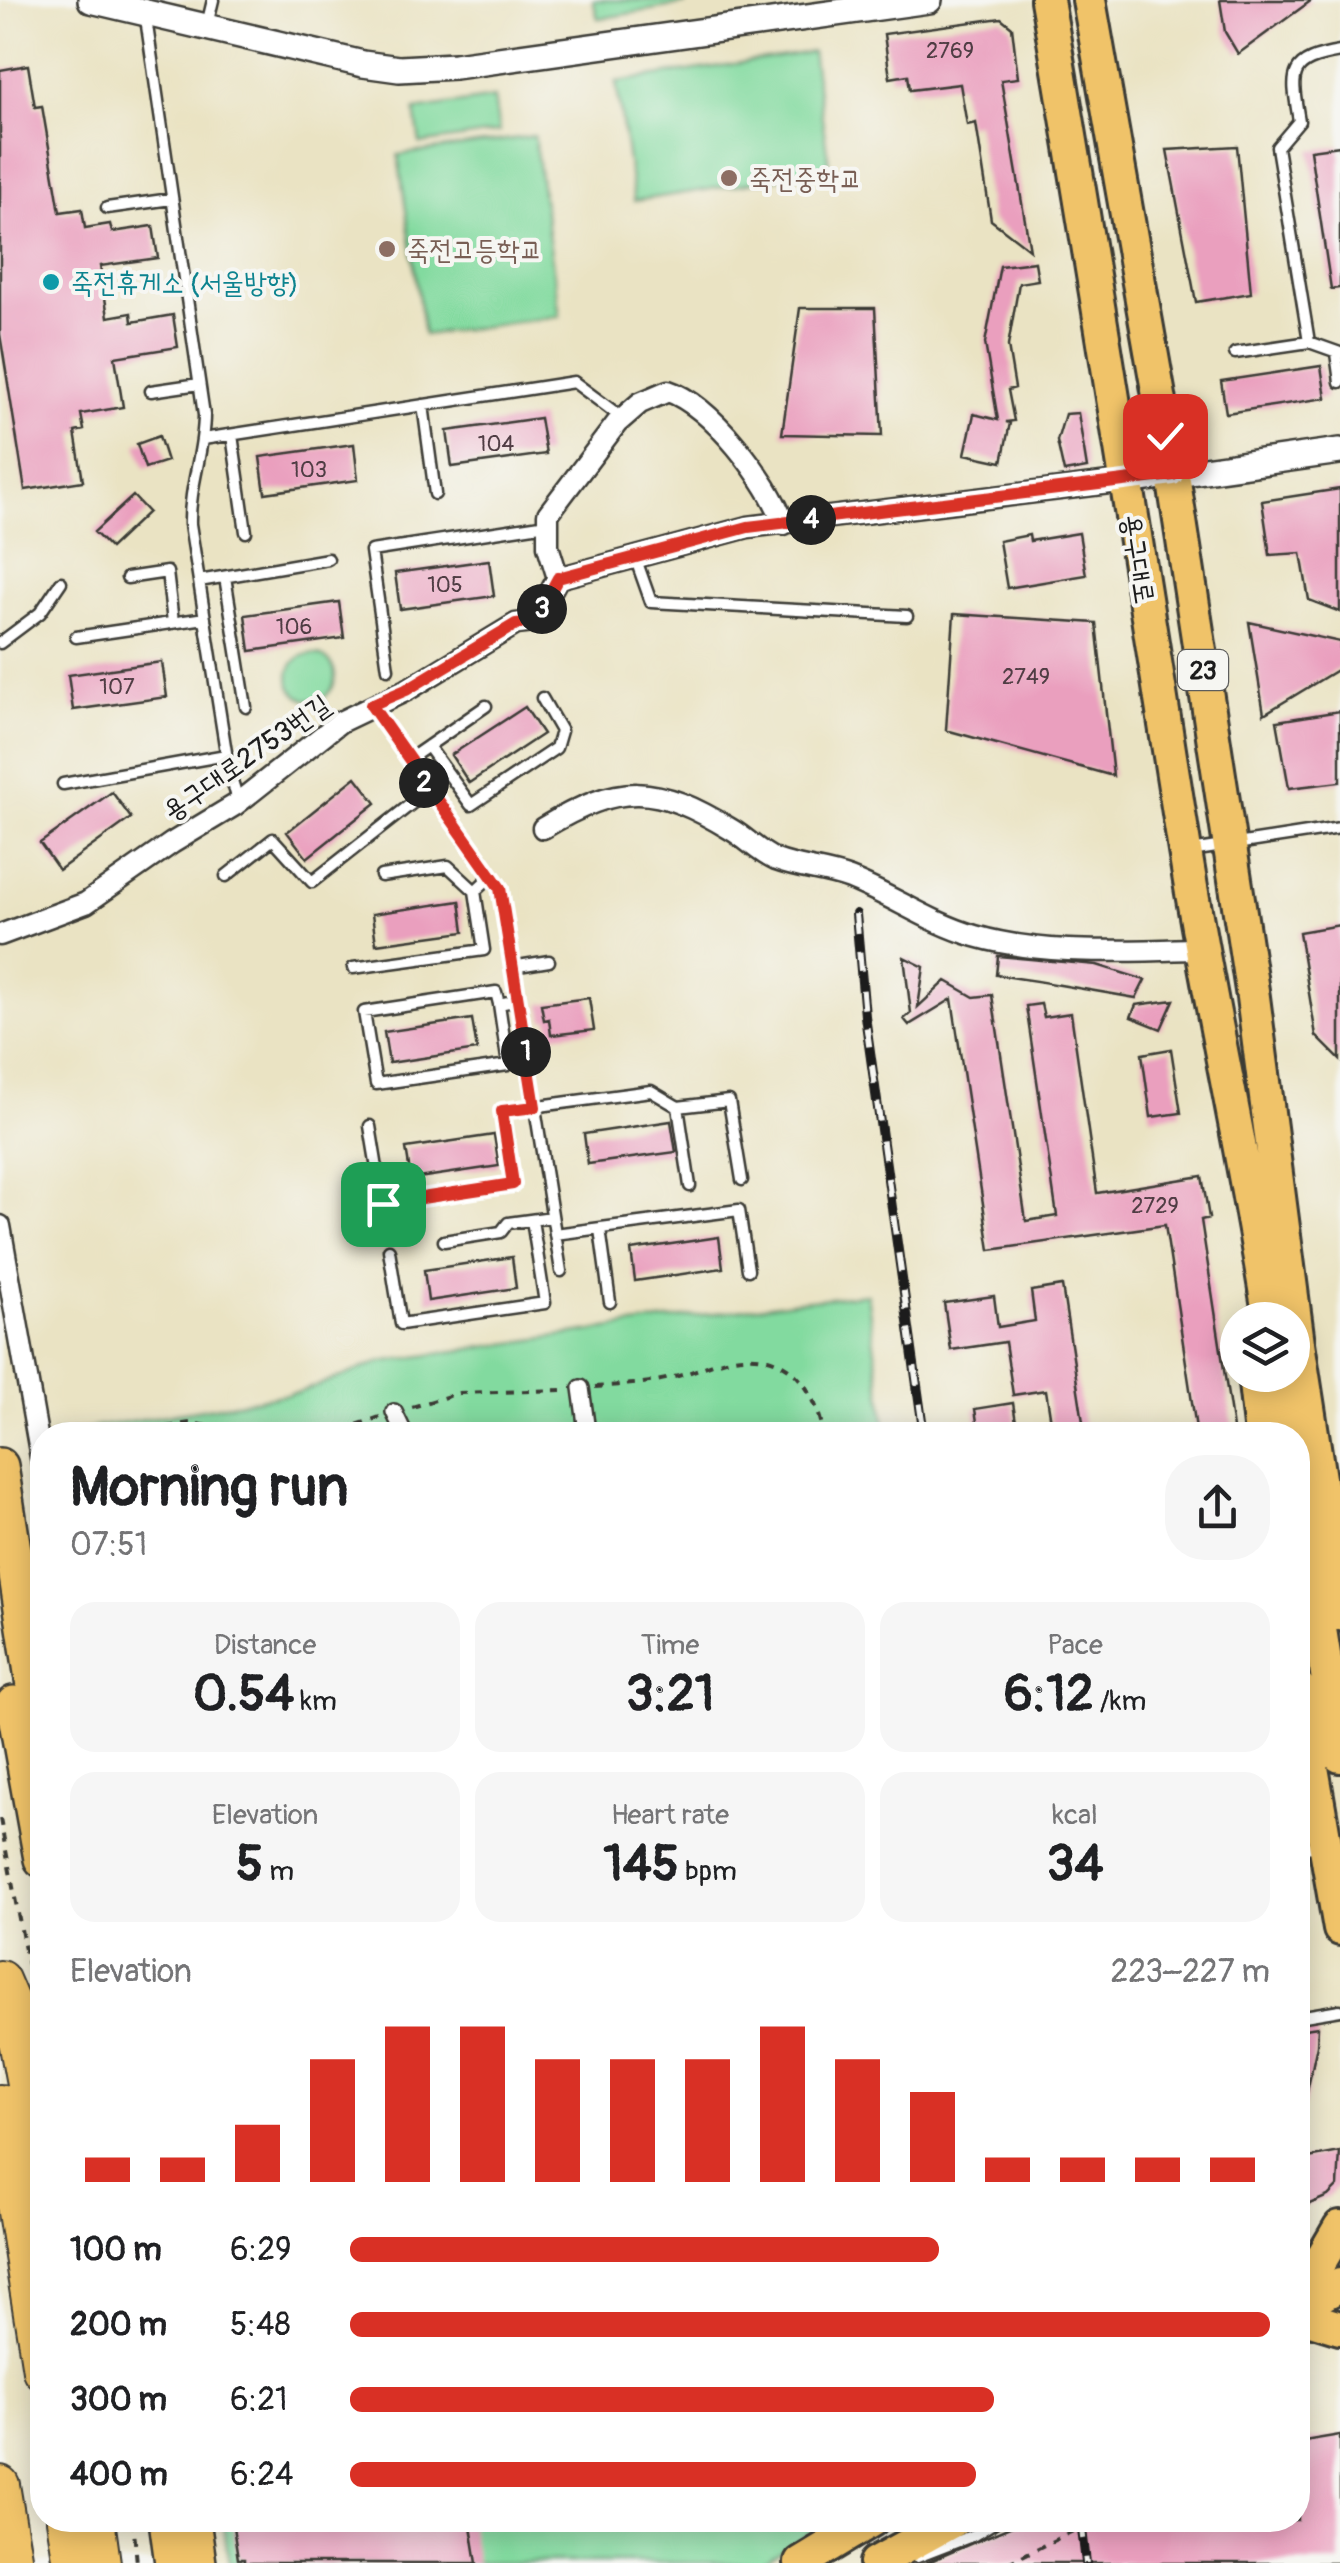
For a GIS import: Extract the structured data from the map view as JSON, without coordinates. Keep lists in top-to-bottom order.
{
  "streets": {
    "main road": ["용구대로", "23"],
    "street": ["용구대로2753번길"]
  },
  "places": ["죽전중학교", "죽전고등학교", "죽전휴게소 (서울방향)"],
  "house_numbers": [
    "2769",
    "104",
    "103",
    "105",
    "106",
    "2749",
    "107",
    "2729"
  ],
  "page": {
    "pins": [
      "4",
      "3",
      "2",
      "1"
    ],
    "heading": ["Morning run", "07:51"],
    "stats": [
      ["Distance", "0.54 km"],
      ["Time", "3:21"],
      ["Pace", "6:12 /km"],
      ["Elevation", "5 m"],
      ["Heart rate", "145 bpm"],
      ["kcal", "34"]
    ],
    "chart": ["Elevation", "223–227 m"],
    "list": [
      {
        "name": "100 m",
        "note": "6:29"
      },
      {
        "name": "200 m",
        "note": "5:48"
      },
      {
        "name": "300 m",
        "note": "6:21"
      },
      {
        "name": "400 m",
        "note": "6:24"
      }
    ]
  }
}
